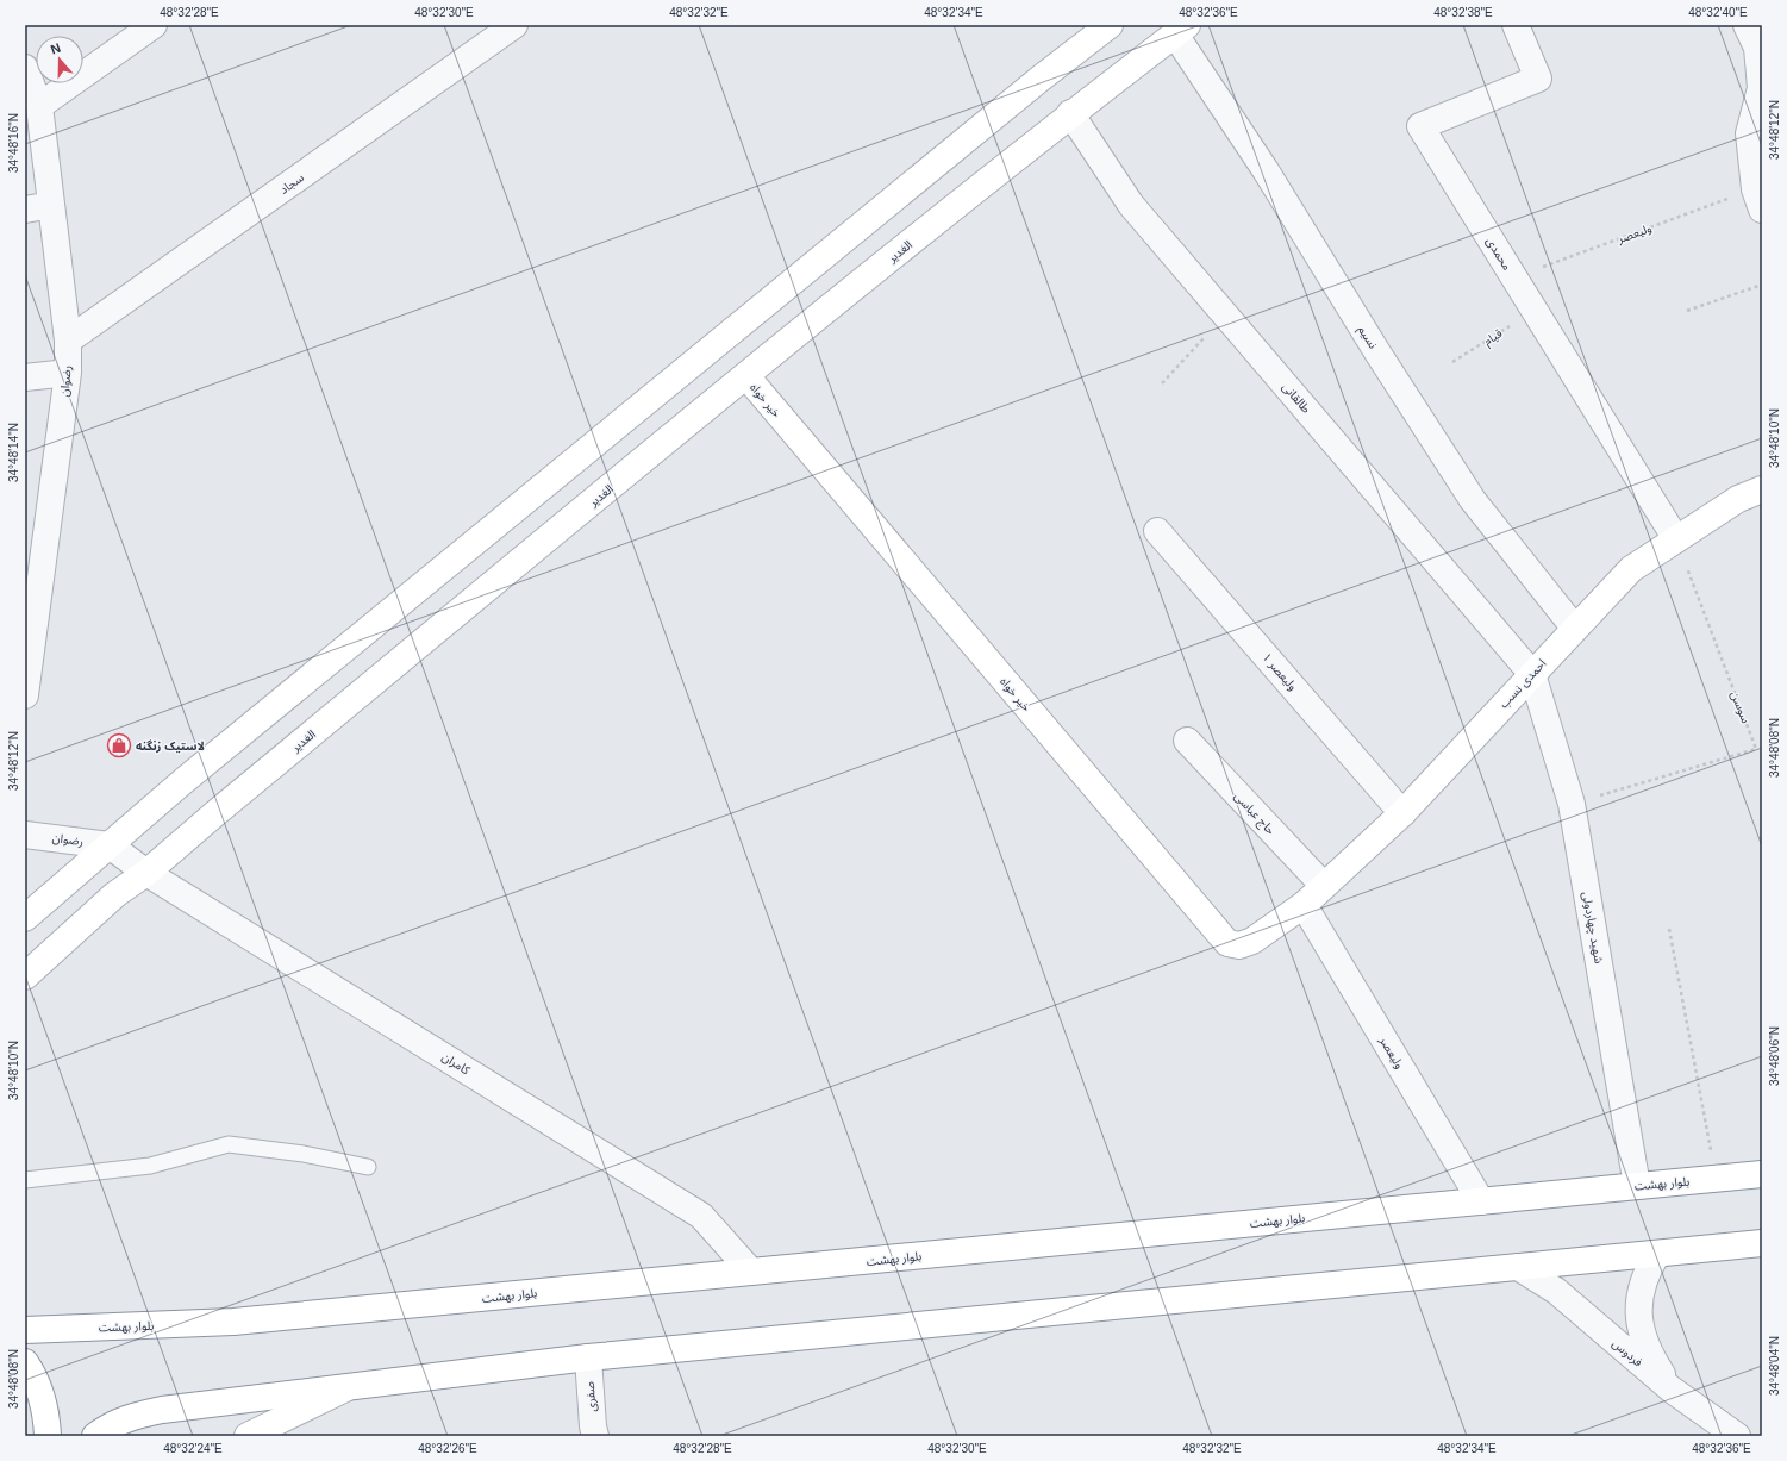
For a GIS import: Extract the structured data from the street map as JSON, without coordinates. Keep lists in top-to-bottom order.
{
  "streets": {
    "main road": [
      "الغدیر",
      "خیر خواه",
      "احمدی نسب",
      "بلوار بهشت"
    ],
    "street": [
      "سجاد",
      "ولیعصر",
      "محمدی",
      "نسیم",
      "رضوان",
      "طالقانی",
      "ولیعصر ۱",
      "حاج عباسی",
      "شهید چهاردولی",
      "کامران",
      "فردوس",
      "صفری"
    ],
    "path": ["قیام", "سوسن"]
  },
  "crossings": [
    ["سجاد", "رضوان"],
    ["ولیعصر", "محمدی"],
    ["ولیعصر", "خیر خواه"],
    ["ولیعصر", "احمدی نسب"],
    ["ولیعصر", "بلوار بهشت"],
    ["الغدیر", "نسیم"],
    ["الغدیر", "طالقانی"],
    ["الغدیر", "خیر خواه"],
    ["الغدیر", "کامران"],
    ["محمدی", "قیام"],
    ["محمدی", "احمدی نسب"],
    ["محمدی", "سوسن"],
    ["نسیم", "احمدی نسب"],
    ["رضوان", "کامران"],
    ["طالقانی", "احمدی نسب"],
    ["طالقانی", "شهید چهاردولی"],
    ["خیر خواه", "احمدی نسب"],
    ["ولیعصر ۱", "احمدی نسب"],
    ["احمدی نسب", "سوسن"],
    ["احمدی نسب", "حاج عباسی"],
    ["احمدی نسب", "شهید چهاردولی"],
    ["سوسن", "شهید چهاردولی"],
    ["شهید چهاردولی", "بلوار بهشت"],
    ["کامران", "بلوار بهشت"]
  ],
  "places": {
    "shop": ["لاستیک زنگنه"]
  },
  "north": "top",
  "coordinates": [
    "48°32'28\"E",
    "48°32'30\"E",
    "48°32'32\"E",
    "48°32'34\"E",
    "48°32'36\"E",
    "48°32'38\"E",
    "48°32'40\"E",
    "34°48'12\"N",
    "34°48'16\"N",
    "34°48'10\"N",
    "34°48'14\"N",
    "34°48'08\"N",
    "34°48'06\"N",
    "34°48'04\"N",
    "48°32'24\"E",
    "48°32'26\"E"
  ]
}
